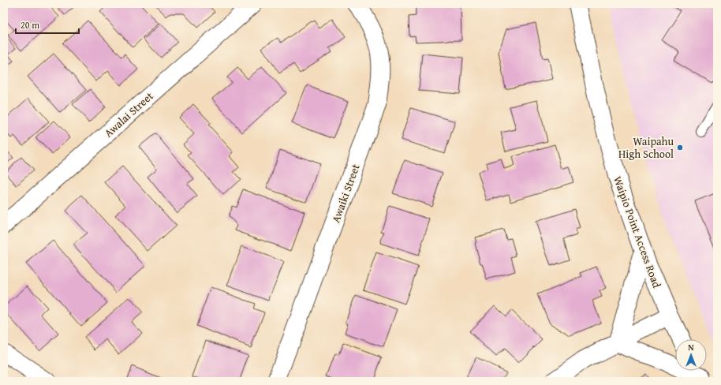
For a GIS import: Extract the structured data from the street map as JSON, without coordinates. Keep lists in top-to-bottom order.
{
  "streets": {
    "street": ["Awalai Street", "Awaiki Street", "Waipio Point Access Road"]
  },
  "places": ["Waipahu High School"],
  "scale_bar": "20 m",
  "north": "top"
}
